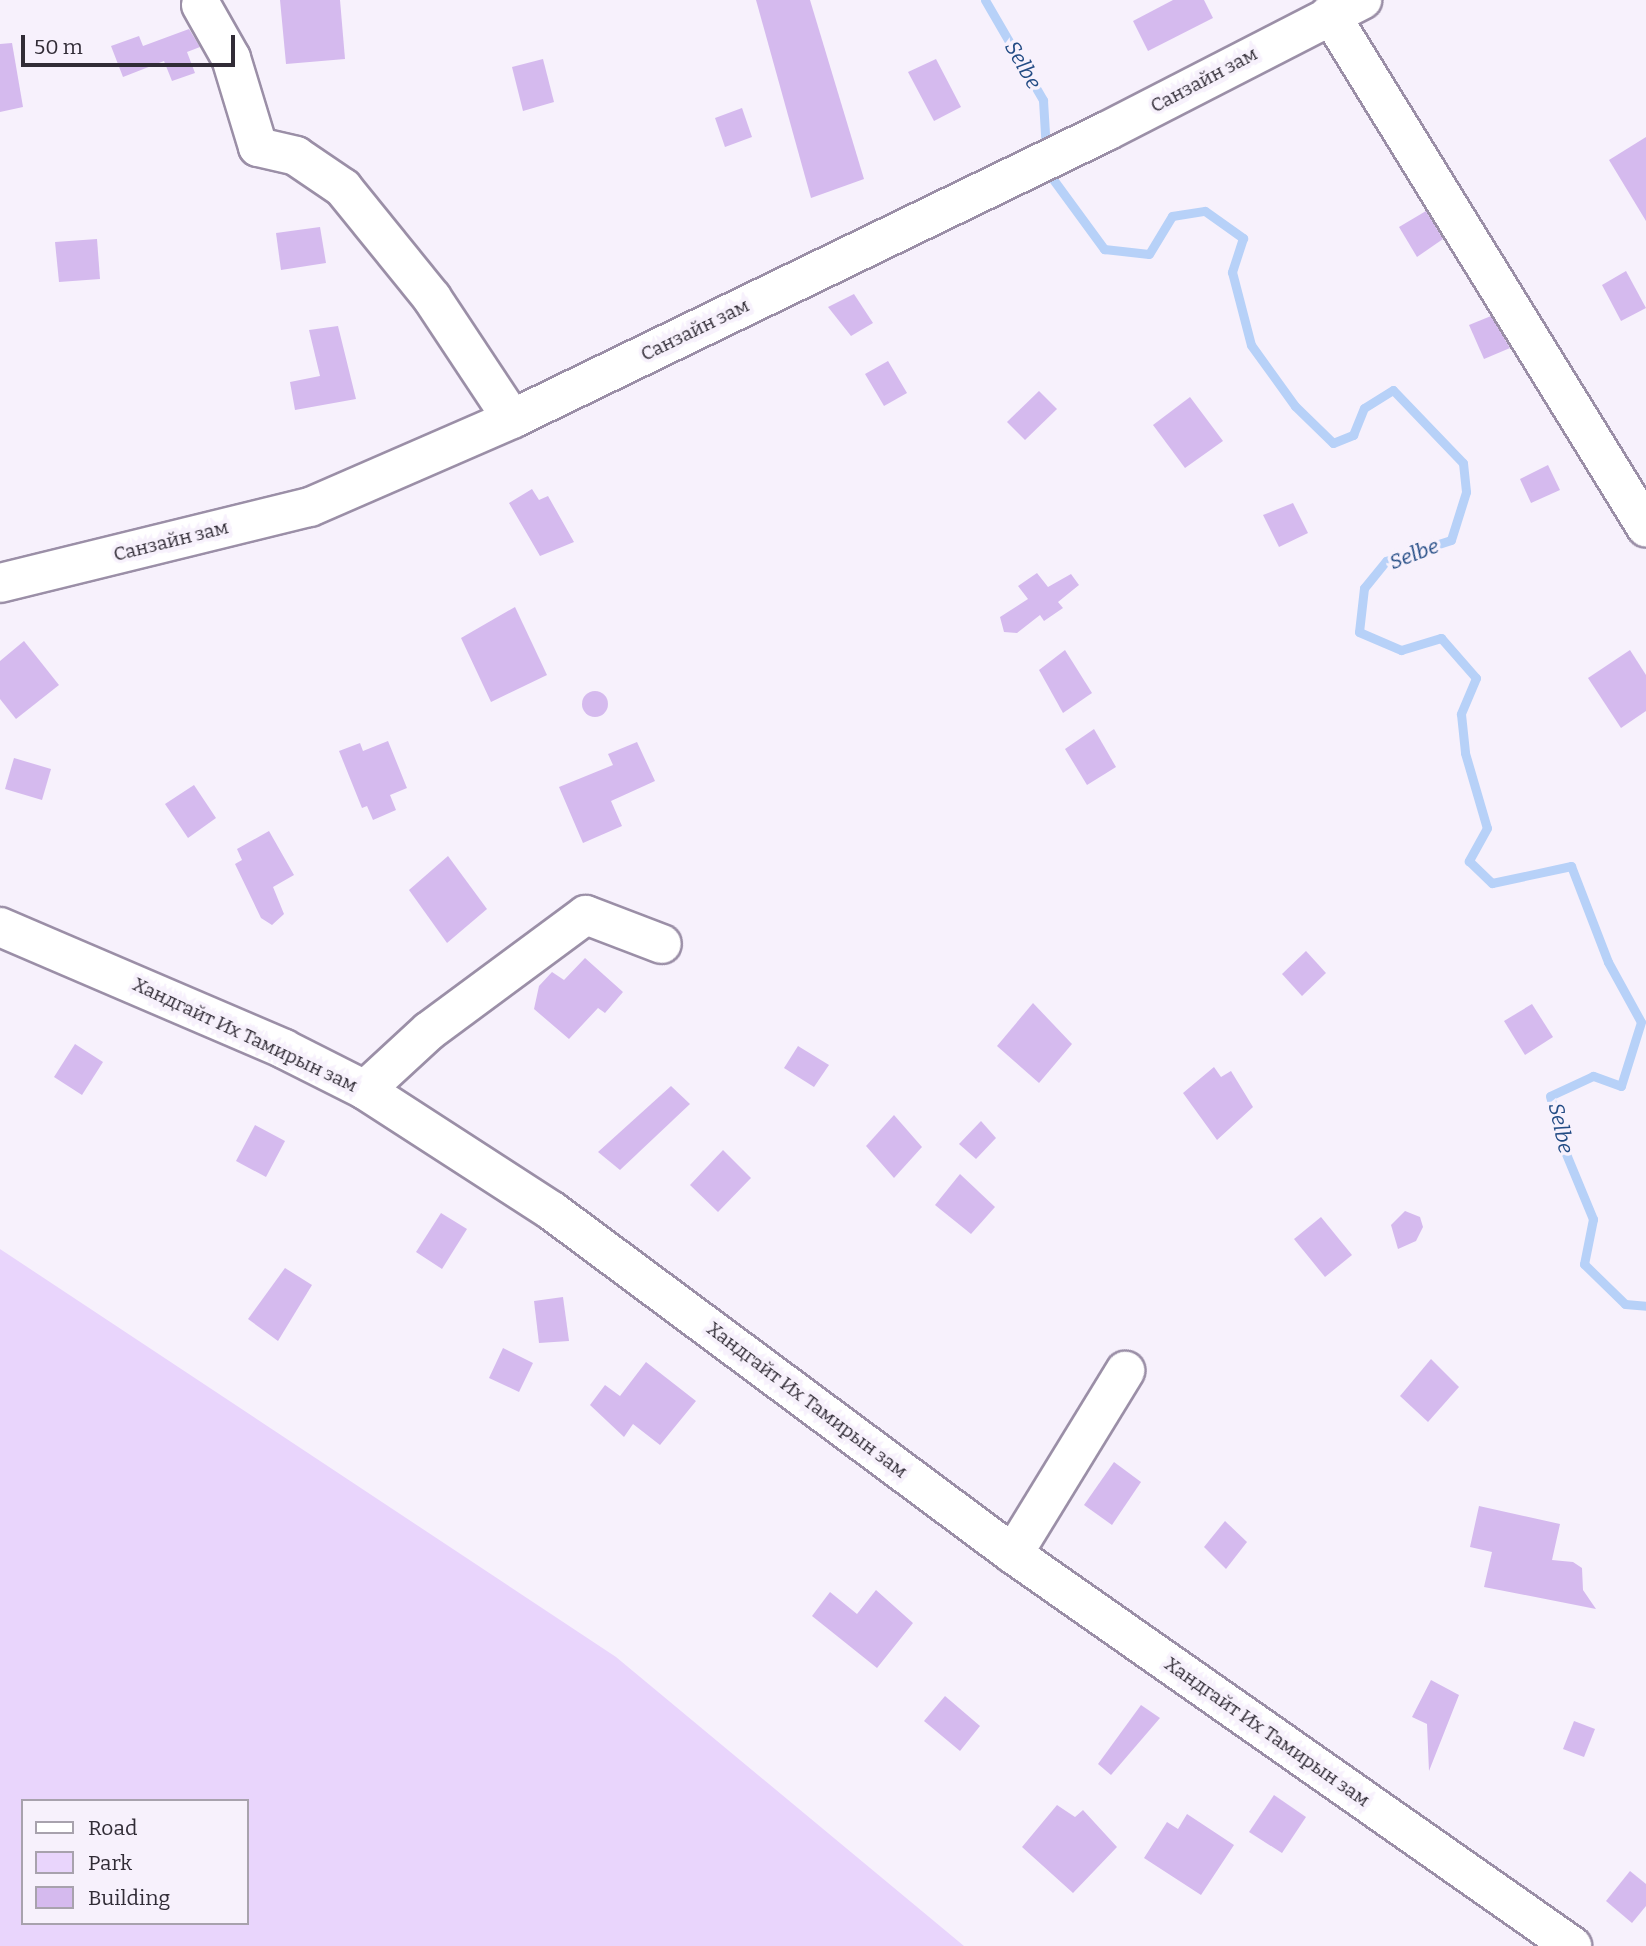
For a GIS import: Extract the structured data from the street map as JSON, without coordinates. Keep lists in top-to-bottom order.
{
  "streets": {
    "street": ["Санзайн зам", "Хандгайт Их Тамирын зам"]
  },
  "water": ["Selbe"],
  "legend": ["Road", "Park", "Building"],
  "scale_bar": "50 m"
}
